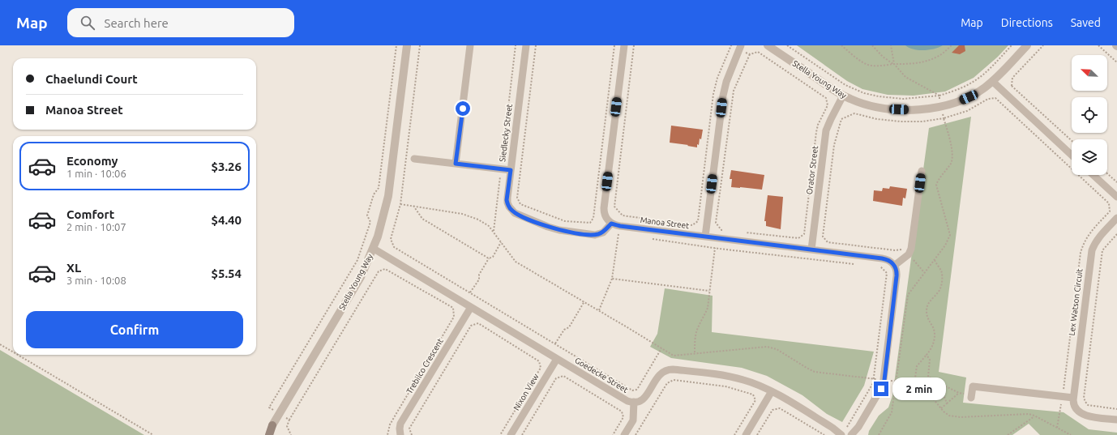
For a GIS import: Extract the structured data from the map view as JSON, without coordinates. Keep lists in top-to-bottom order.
{
  "streets": {
    "street": [
      "Stella Young Way",
      "Siedlecky Street",
      "Orator Street",
      "Manoa Street",
      "Lex Watson Circuit",
      "Trebilco Crescent",
      "Goedecke Street",
      "Nixon View"
    ]
  },
  "crossings": [
    ["Stella Young Way", "Orator Street"],
    ["Stella Young Way", "Goedecke Street"],
    ["Siedlecky Street", "Manoa Street"],
    ["Orator Street", "Manoa Street"],
    ["Trebilco Crescent", "Goedecke Street"],
    ["Goedecke Street", "Nixon View"]
  ],
  "north": "top left",
  "page": {
    "header": "Map",
    "search": "Search here",
    "nav": ["Map", "Directions", "Saved"],
    "banner": ["Chaelundi Court", "Manoa Street"],
    "list": [
      {
        "name": "Economy",
        "note": "1 min · 10:06",
        "value": "$3.26"
      },
      {
        "name": "Comfort",
        "note": "2 min · 10:07",
        "value": "$4.40"
      },
      {
        "name": "XL",
        "note": "3 min · 10:08",
        "value": "$5.54"
      }
    ],
    "buttons": "Confirm",
    "bubble": "2 min"
  }
}
